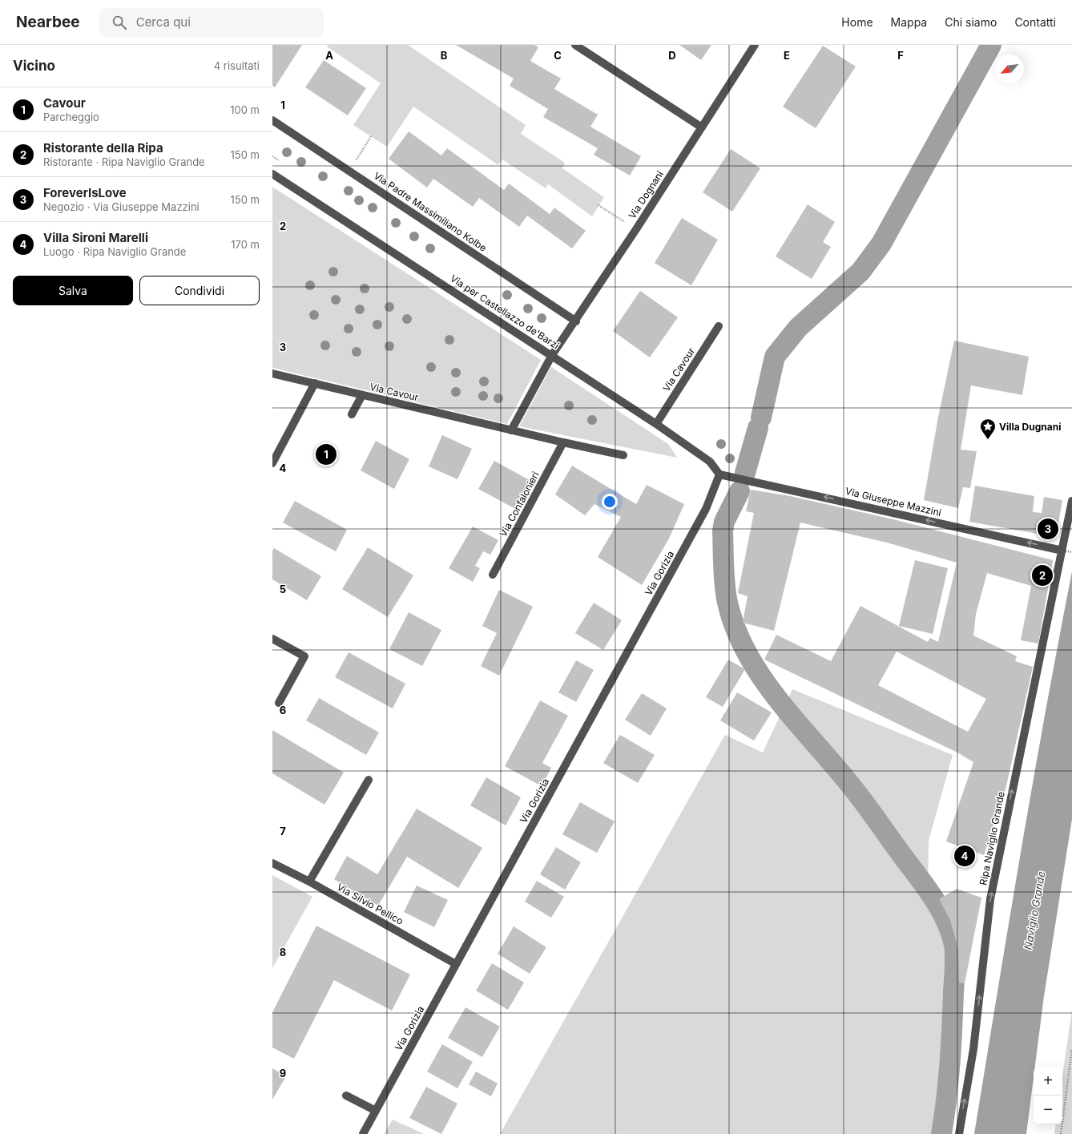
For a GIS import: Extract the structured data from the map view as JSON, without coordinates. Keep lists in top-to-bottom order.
{
  "streets": {
    "street": [
      "Via Dognani",
      "Via Padre Massimiliano Kolbe",
      "Via per Castellazzo de'Barzi",
      "Via Cavour",
      "Via Giuseppe Mazzini",
      "Via Confalonieri",
      "Via Gorizia",
      "Ripa Naviglio Grande",
      "Via Silvio Pellico"
    ]
  },
  "crossings": [
    ["Via Dognani", "Via Padre Massimiliano Kolbe"],
    ["Via Dognani", "Via per Castellazzo de'Barzi"],
    ["Via per Castellazzo de'Barzi", "Via Cavour"],
    ["Via per Castellazzo de'Barzi", "Via Giuseppe Mazzini"],
    ["Via per Castellazzo de'Barzi", "Via Gorizia"],
    ["Via Cavour", "Via Confalonieri"],
    ["Via Giuseppe Mazzini", "Via Gorizia"],
    ["Via Giuseppe Mazzini", "Ripa Naviglio Grande"],
    ["Via Gorizia", "Via Silvio Pellico"]
  ],
  "one_way": ["Via Giuseppe Mazzini", "Ripa Naviglio Grande"],
  "water": ["Naviglio Grande"],
  "places": {
    "place": ["Villa Dugnani"]
  },
  "north": "bottom left",
  "page": {
    "header": "Nearbee",
    "search": "Cerca qui",
    "nav": [
      "Home",
      "Mappa",
      "Chi siamo",
      "Contatti"
    ],
    "heading": ["Vicino", "4 risultati"],
    "list": [
      {
        "mark": "1",
        "name": "Cavour",
        "note": "Parcheggio",
        "value": "100 m"
      },
      {
        "mark": "2",
        "name": "Ristorante della Ripa",
        "note": "Ristorante · Ripa Naviglio Grande",
        "value": "150 m"
      },
      {
        "mark": "3",
        "name": "ForeverIsLove",
        "note": "Negozio · Via Giuseppe Mazzini",
        "value": "150 m"
      },
      {
        "mark": "4",
        "name": "Villa Sironi Marelli",
        "note": "Luogo · Ripa Naviglio Grande",
        "value": "170 m"
      }
    ],
    "buttons": ["Salva", "Condividi"],
    "pins": [
      "1",
      "3",
      "2",
      "4"
    ],
    "map_buttons": ["+", "−"]
  },
  "grid": {
    "columns": [
      "A",
      "B",
      "C",
      "D",
      "E",
      "F"
    ],
    "rows": [
      "1",
      "2",
      "3",
      "4",
      "5",
      "6",
      "7",
      "8",
      "9"
    ]
  }
}
